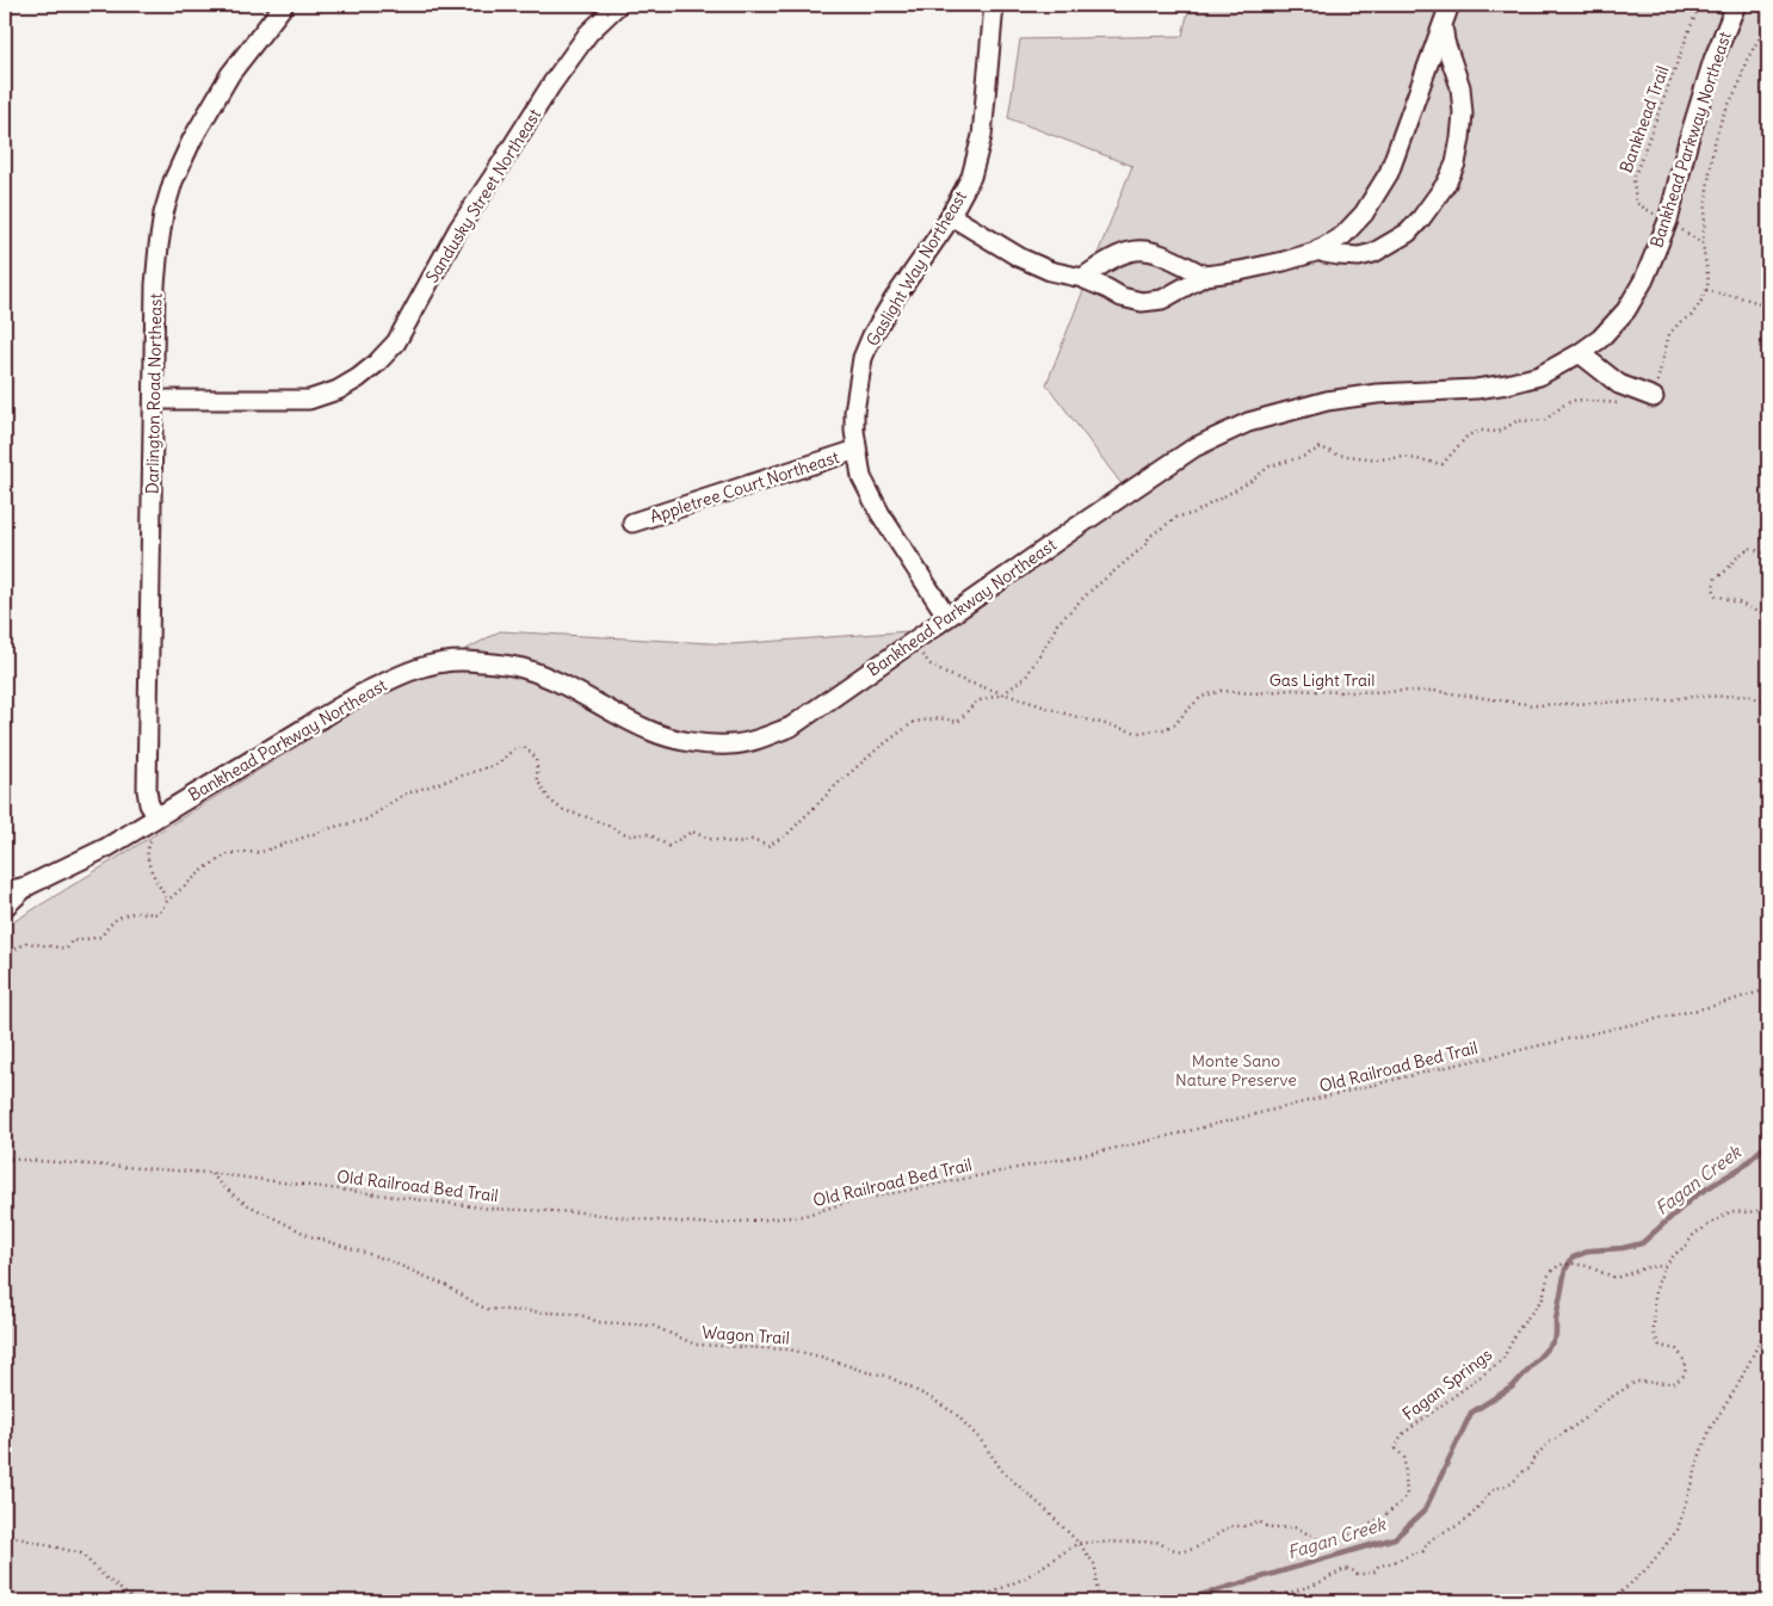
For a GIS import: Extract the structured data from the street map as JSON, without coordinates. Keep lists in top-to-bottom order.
{
  "streets": {
    "street": [
      "Bankhead Parkway Northeast",
      "Sandusky Street Northeast",
      "Gaslight Way Northeast",
      "Darlington Road Northeast",
      "Appletree Court Northeast"
    ],
    "path": [
      "Bankhead Trail",
      "Gas Light Trail",
      "Old Railroad Bed Trail",
      "Wagon Trail",
      "Fagan Springs"
    ]
  },
  "crossings": [
    ["Bankhead Trail", "Bankhead Parkway Northeast"],
    ["Bankhead Parkway Northeast", "Gaslight Way Northeast"],
    ["Bankhead Parkway Northeast", "Darlington Road Northeast"],
    ["Bankhead Parkway Northeast", "Gas Light Trail"],
    ["Sandusky Street Northeast", "Darlington Road Northeast"],
    ["Gaslight Way Northeast", "Appletree Court Northeast"],
    ["Old Railroad Bed Trail", "Wagon Trail"],
    ["Wagon Trail", "Fagan Springs"]
  ],
  "water": ["Fagan Creek"],
  "parks": ["Monte Sano Nature Preserve"]
}
